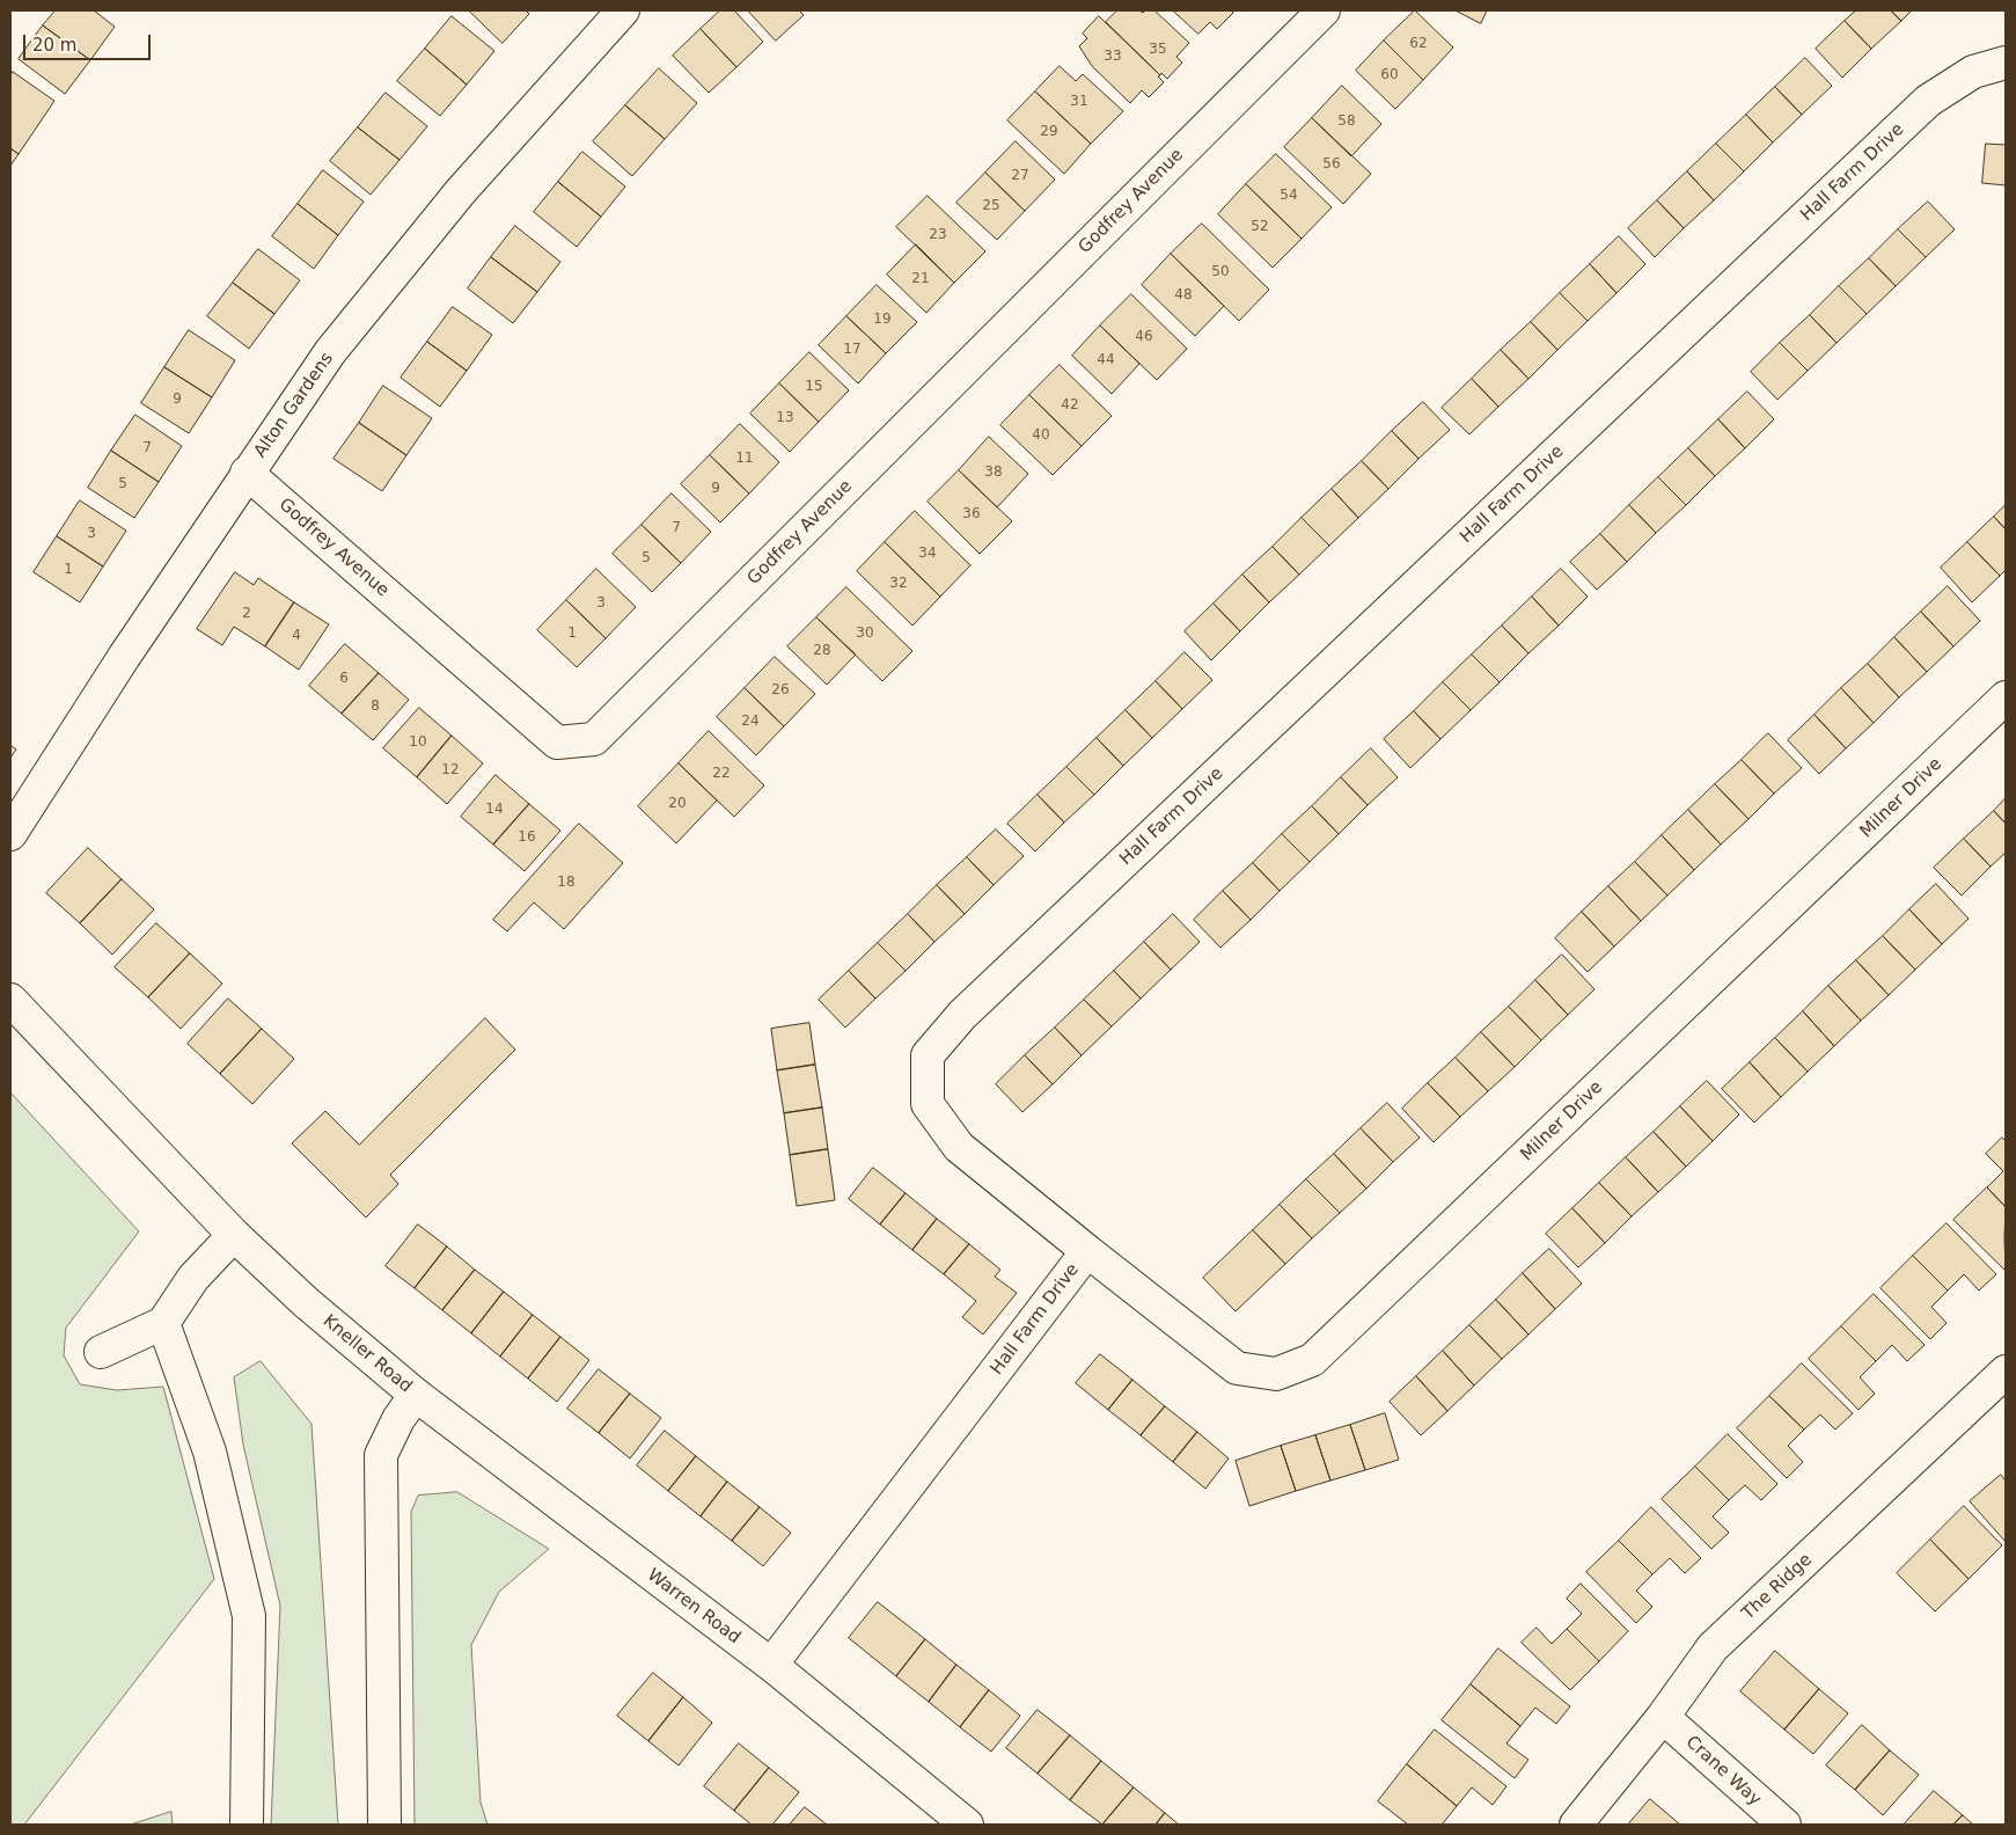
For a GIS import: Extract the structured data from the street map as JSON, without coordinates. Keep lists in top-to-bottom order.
{
  "streets": {
    "street": [
      "Hall Farm Drive",
      "Godfrey Avenue",
      "Alton Gardens",
      "Milner Drive",
      "Kneller Road",
      "The Ridge",
      "Warren Road",
      "Crane Way"
    ]
  },
  "crossings": [
    ["Hall Farm Drive", "Milner Drive"],
    ["Hall Farm Drive", "Warren Road"],
    ["Godfrey Avenue", "Alton Gardens"],
    ["Kneller Road", "Warren Road"],
    ["The Ridge", "Crane Way"]
  ],
  "house_numbers": [
    "62",
    "35",
    "33",
    "60",
    "31",
    "58",
    "29",
    "56",
    "27",
    "54",
    "25",
    "52",
    "23",
    "50",
    "21",
    "48",
    "19",
    "46",
    "17",
    "44",
    "15",
    "9",
    "42",
    "13",
    "40",
    "7",
    "11",
    "38",
    "5",
    "9",
    "36",
    "7",
    "3",
    "34",
    "5",
    "1",
    "32",
    "3",
    "2",
    "1",
    "30",
    "4",
    "28",
    "6",
    "26",
    "8",
    "24",
    "10",
    "12",
    "22",
    "20",
    "14",
    "16",
    "18"
  ],
  "scale_bar": "20 m"
}
